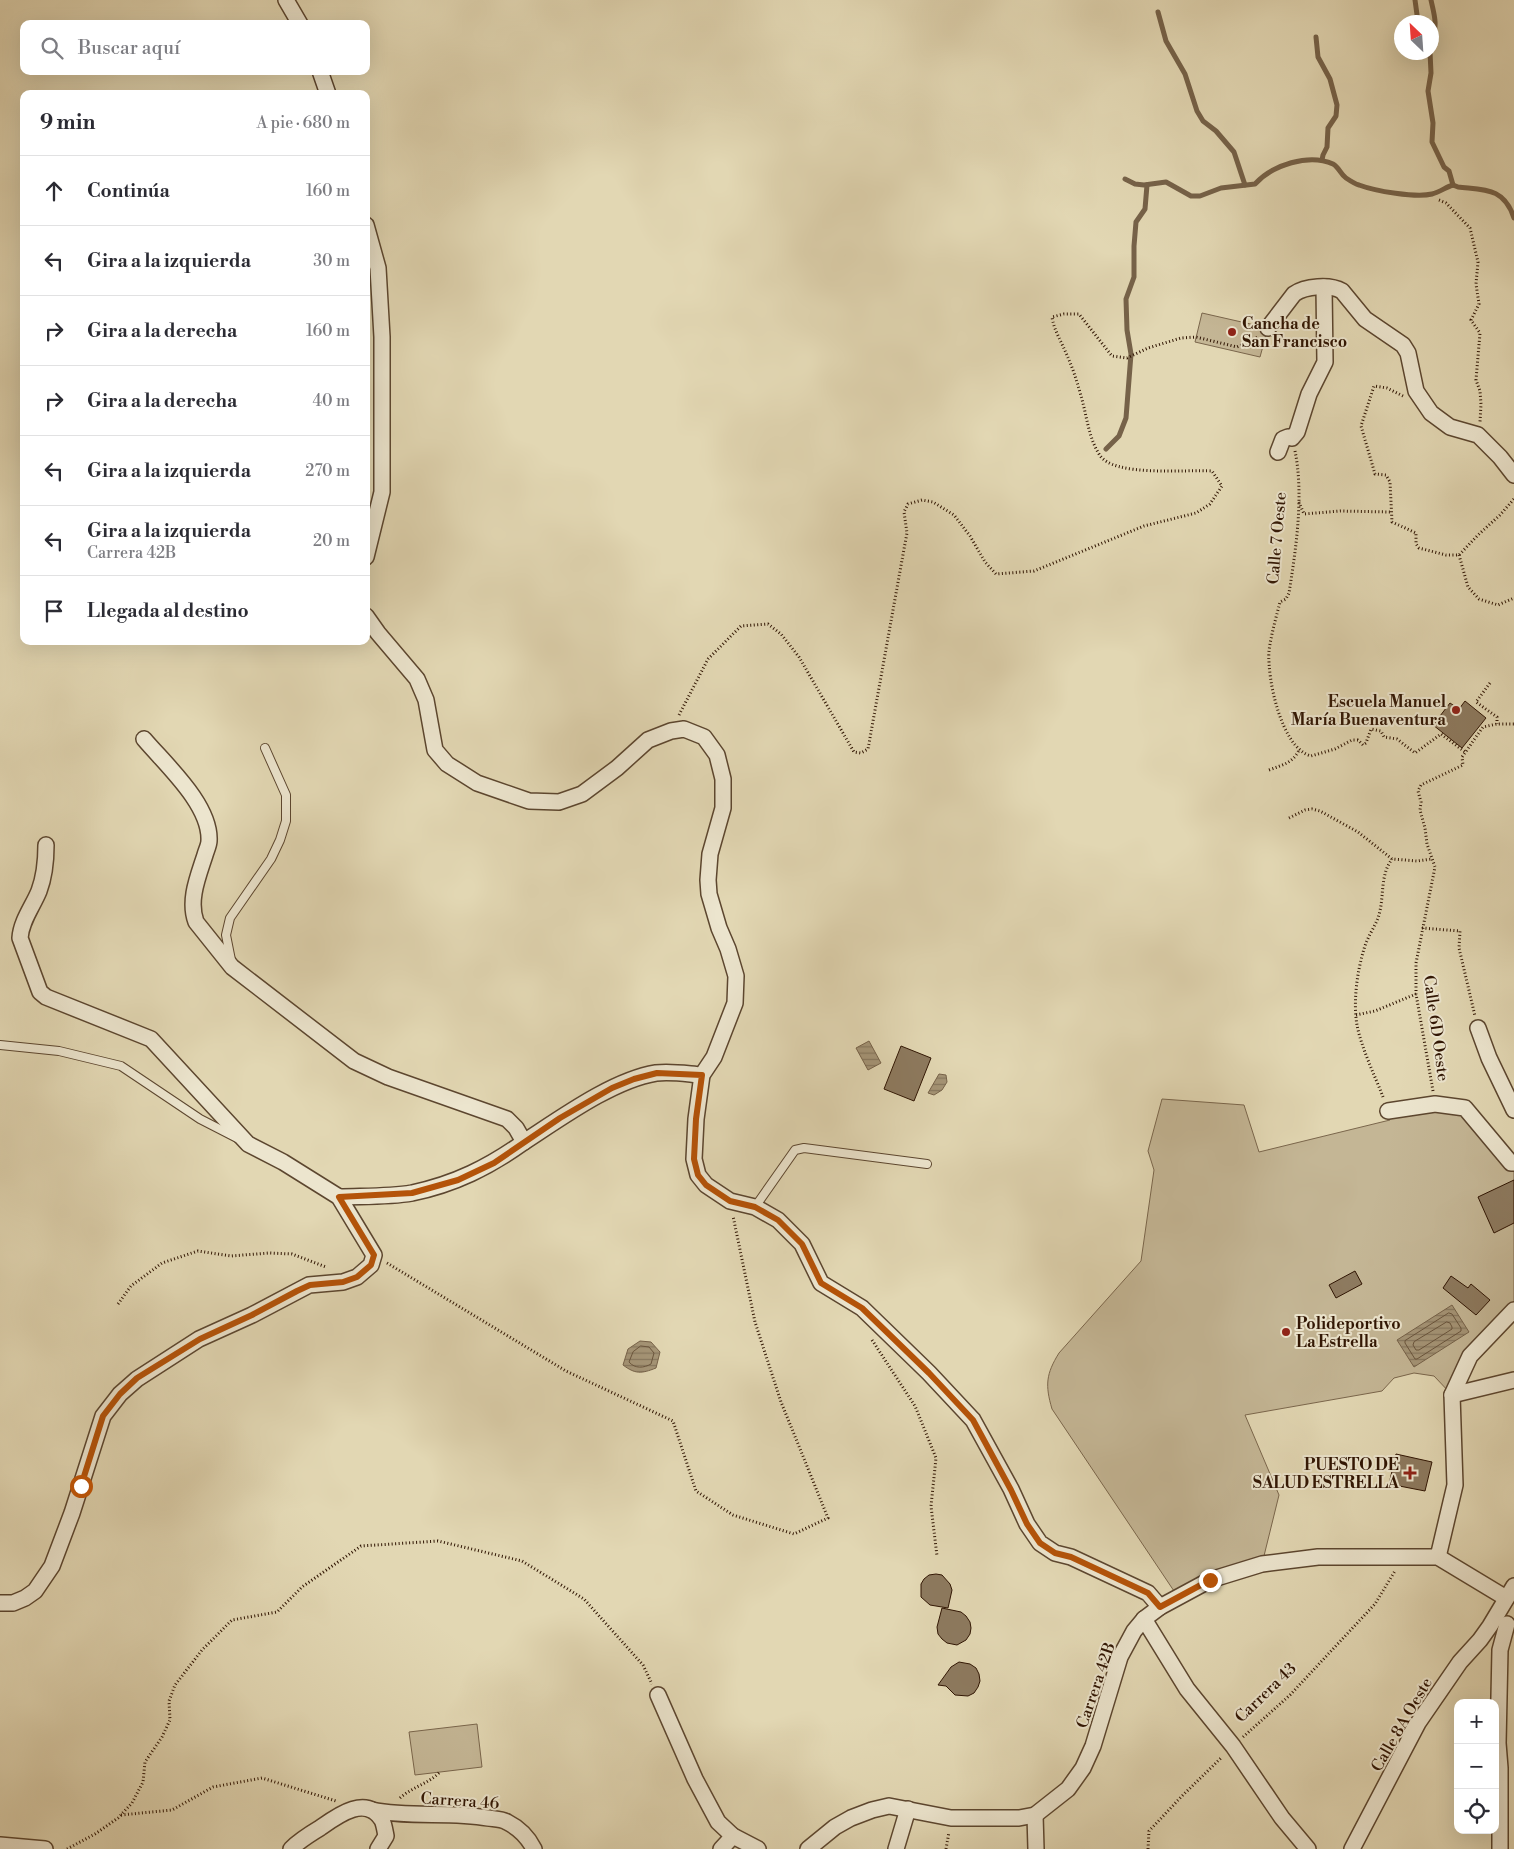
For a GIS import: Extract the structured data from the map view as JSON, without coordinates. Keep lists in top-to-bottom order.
{
  "streets": {
    "street": ["Carrera 42B", "Calle 8A Oeste", "Carrera 46"],
    "path": ["Calle 7 Oeste", "Calle 6D Oeste", "Carrera 43"]
  },
  "crossings": [
    ["Carrera 42B", "Carrera 43"],
    ["Carrera 42B", "Calle 8A Oeste"]
  ],
  "places": {
    "other": ["Cancha de San Francisco", "Escuela Manuel María Buenaventura", "Polideportivo La Estrella"],
    "health": ["PUESTO DE SALUD ESTRELLA"]
  },
  "north": "top left",
  "page": {
    "search": "Buscar aquí",
    "heading": ["9 min", "A pie · 680 m"],
    "list": [
      ["Continúa", "160 m"],
      ["Gira a la izquierda", "30 m"],
      ["Gira a la derecha", "160 m"],
      ["Gira a la derecha", "40 m"],
      ["Gira a la izquierda", "270 m"],
      ["Gira a la izquierda", "Carrera 42B", "20 m"],
      "Llegada al destino"
    ],
    "map_buttons": ["+", "−"]
  }
}
